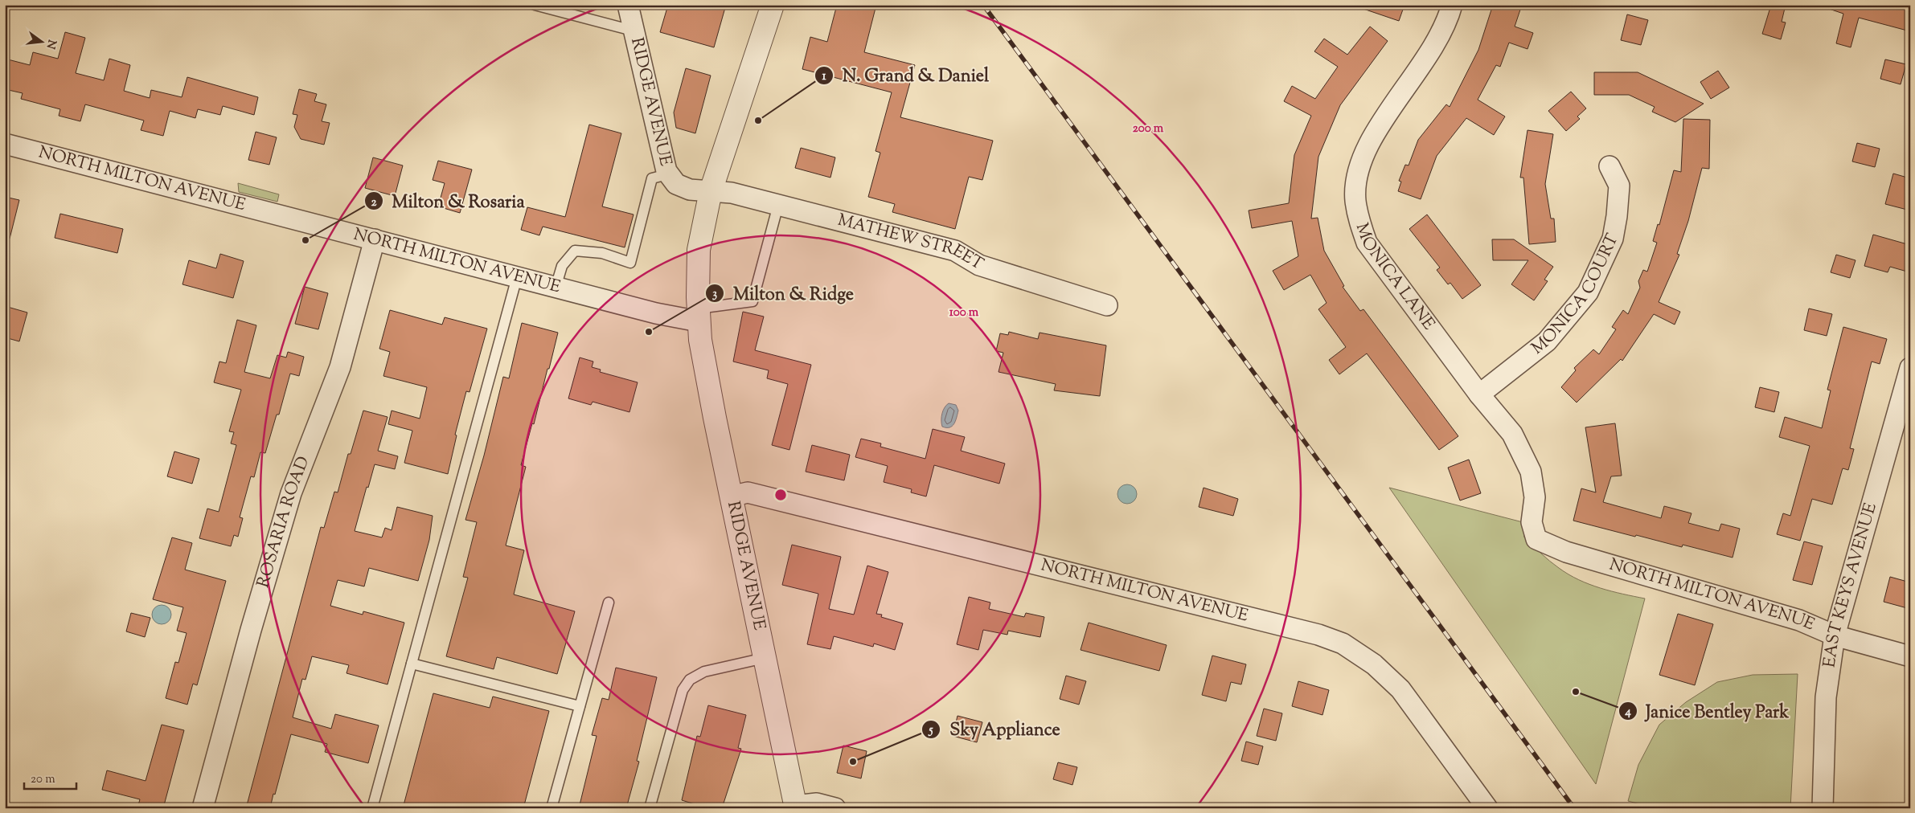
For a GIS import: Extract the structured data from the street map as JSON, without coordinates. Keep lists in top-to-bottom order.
{
  "streets": {
    "street": [
      "RIDGE AVENUE",
      "NORTH MILTON AVENUE",
      "MATHEW STREET",
      "MONICA LANE",
      "MONICA COURT",
      "ROSARIA ROAD",
      "EAST KEYS AVENUE"
    ]
  },
  "crossings": [
    ["RIDGE AVENUE", "NORTH MILTON AVENUE"],
    ["RIDGE AVENUE", "MATHEW STREET"],
    ["NORTH MILTON AVENUE", "MONICA LANE"],
    ["NORTH MILTON AVENUE", "ROSARIA ROAD"],
    ["NORTH MILTON AVENUE", "EAST KEYS AVENUE"],
    ["MONICA LANE", "MONICA COURT"]
  ],
  "places": [
    "N. Grand & Daniel",
    "Milton & Rosaria",
    "Milton & Ridge",
    "Janice Bentley Park",
    "Sky Appliance"
  ],
  "scale_bar": "20 m",
  "north": "right",
  "rings": ["200 m", "100 m"]
}
